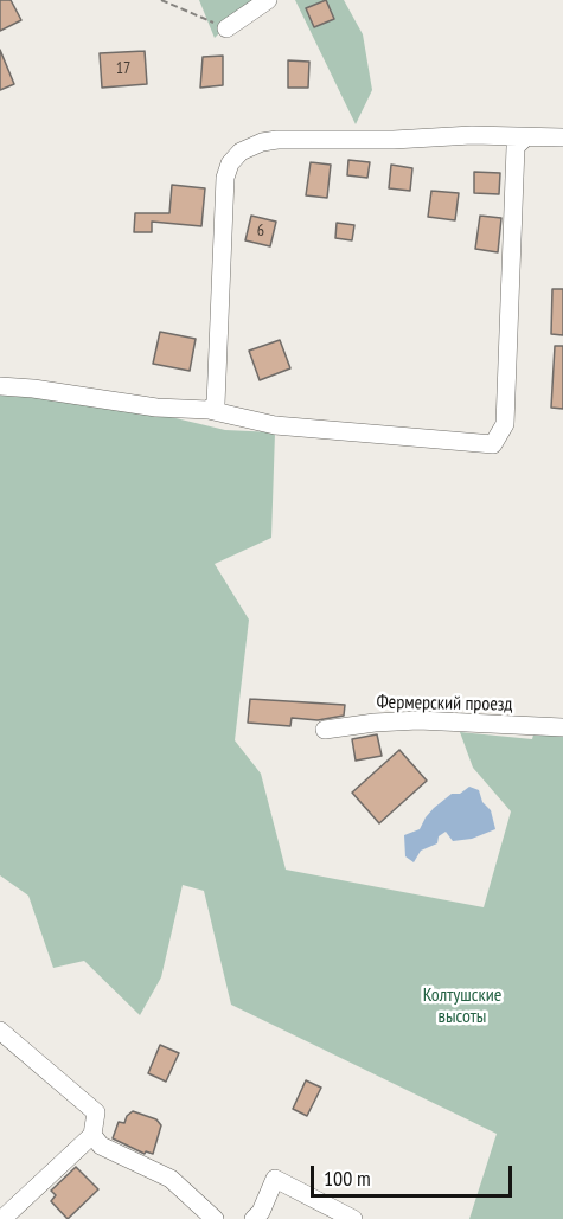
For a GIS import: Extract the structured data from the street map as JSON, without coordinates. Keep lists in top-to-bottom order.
{
  "streets": {
    "street": ["Фермерский проезд"]
  },
  "parks": ["Колтушские высоты"],
  "house_numbers": ["17", "6"],
  "scale_bar": "100 m"
}
